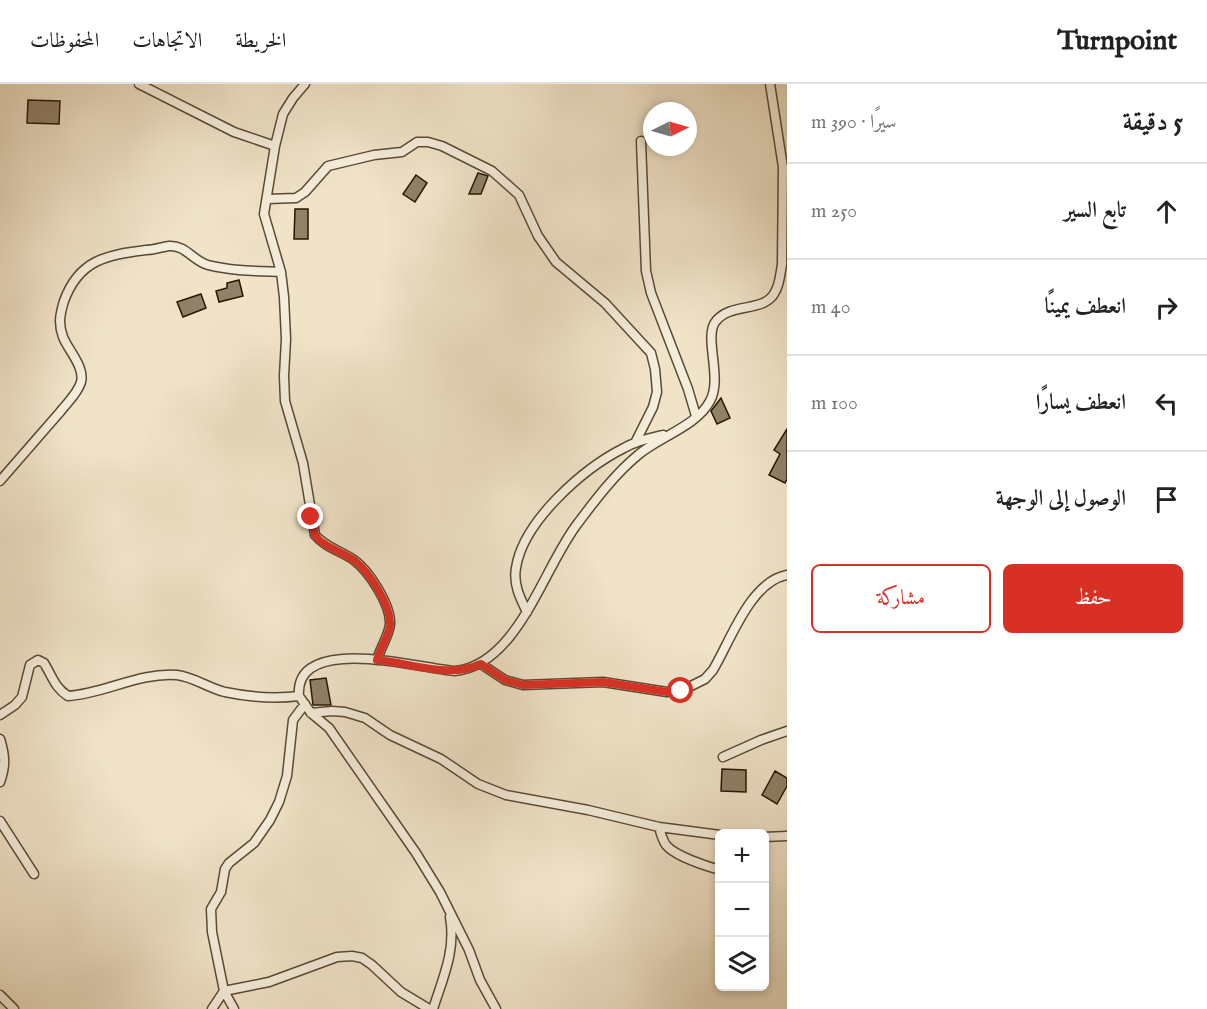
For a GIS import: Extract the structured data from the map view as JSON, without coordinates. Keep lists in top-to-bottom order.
{
  "north": "right",
  "page": {
    "header": "Turnpoint",
    "nav": ["الخريطة", "الاتجاهات", "المحفوظات"],
    "heading": ["5 دقيقة", "سيرًا · 390 m"],
    "list": [
      ["تابع السير", "250 m"],
      ["انعطف يمينًا", "40 m"],
      ["انعطف يسارًا", "100 m"],
      "الوصول إلى الوجهة"
    ],
    "buttons": ["حفظ", "مشاركة"],
    "map_buttons": ["+", "−"]
  }
}
